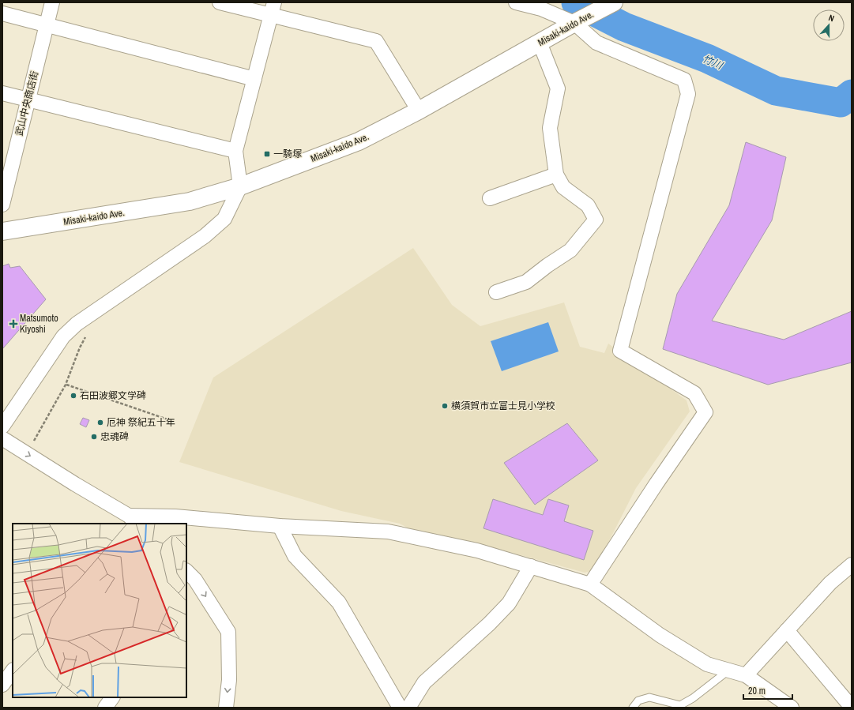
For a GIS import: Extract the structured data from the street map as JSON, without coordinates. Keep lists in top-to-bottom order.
{
  "streets": {
    "main road": ["Misaki-kaido Ave."],
    "street": ["武山中央商店街"]
  },
  "water": ["竹川"],
  "places": {
    "transit": ["一騎塚"],
    "health": ["Matsumoto Kiyoshi"],
    "other": [
      "石田波郷文学碑",
      "横須賀市立富士見小学校",
      "厄神 祭紀五十年",
      "忠魂碑"
    ]
  },
  "scale_bar": "20 m",
  "north": "top"
}
